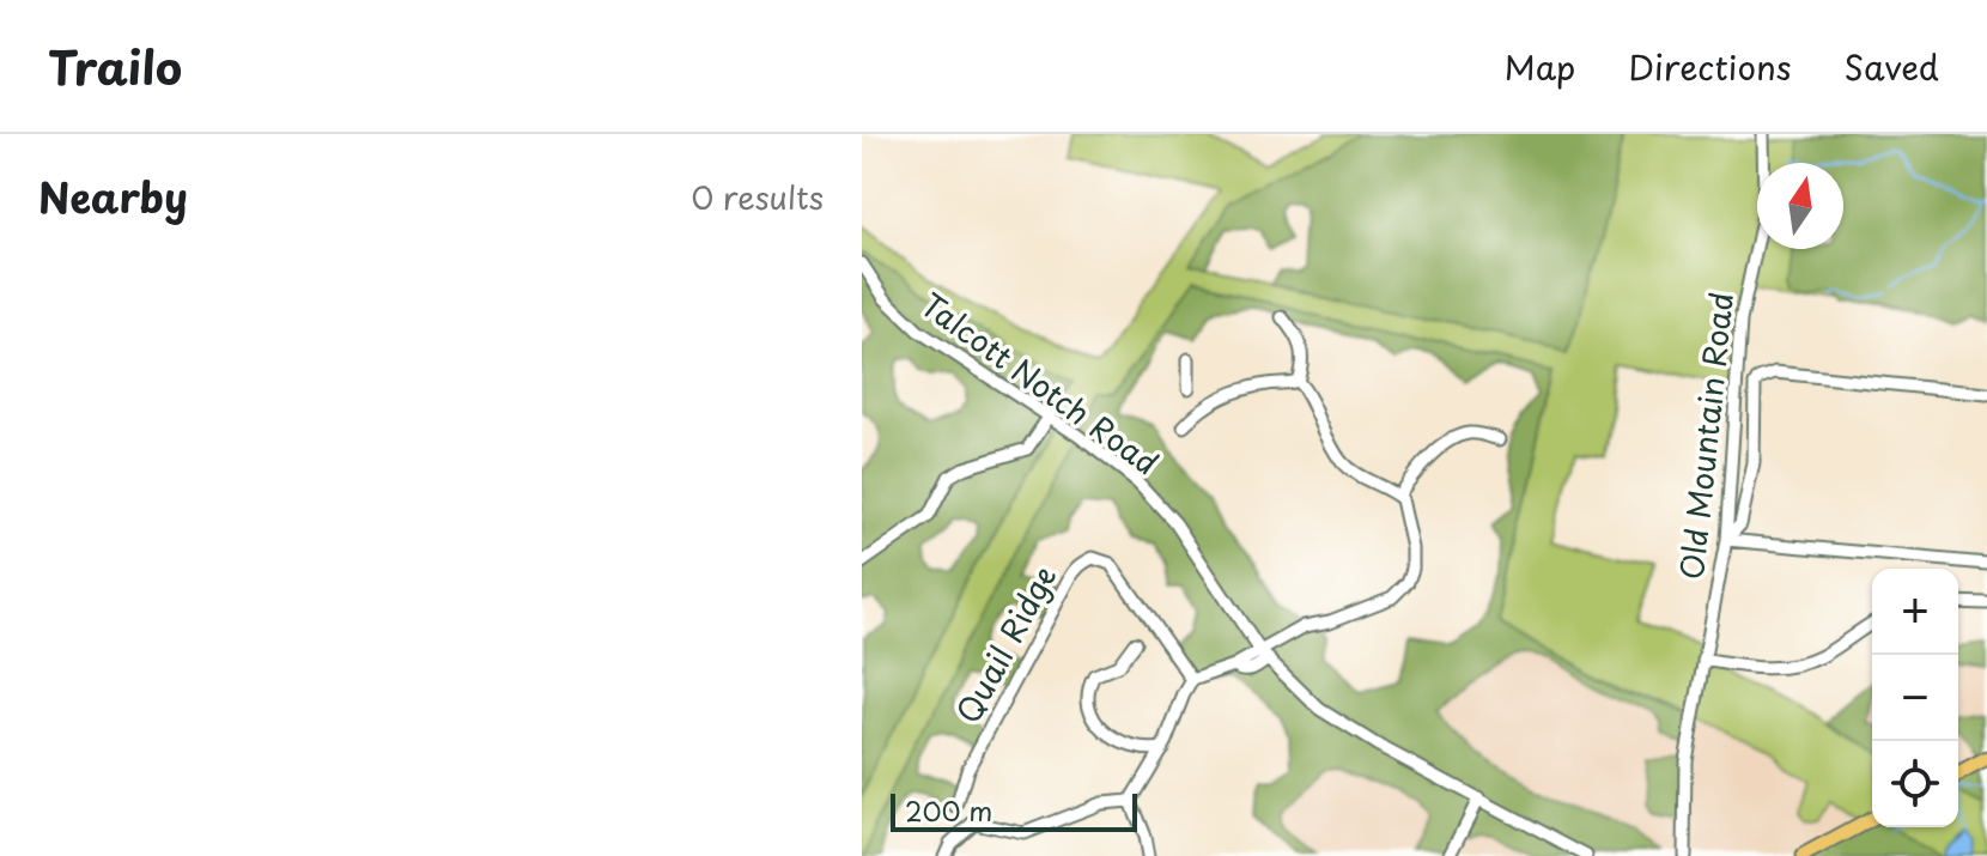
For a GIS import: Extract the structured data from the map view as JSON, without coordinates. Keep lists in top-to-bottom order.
{
  "streets": {
    "street": ["Talcott Notch Road", "Old Mountain Road", "Quail Ridge"]
  },
  "scale_bar": "200 m",
  "north": "top",
  "page": {
    "header": "Trailo",
    "nav": ["Map", "Directions", "Saved"],
    "heading": ["Nearby", "0 results"],
    "map_buttons": ["+", "−"],
    "scale": "200 m"
  }
}
